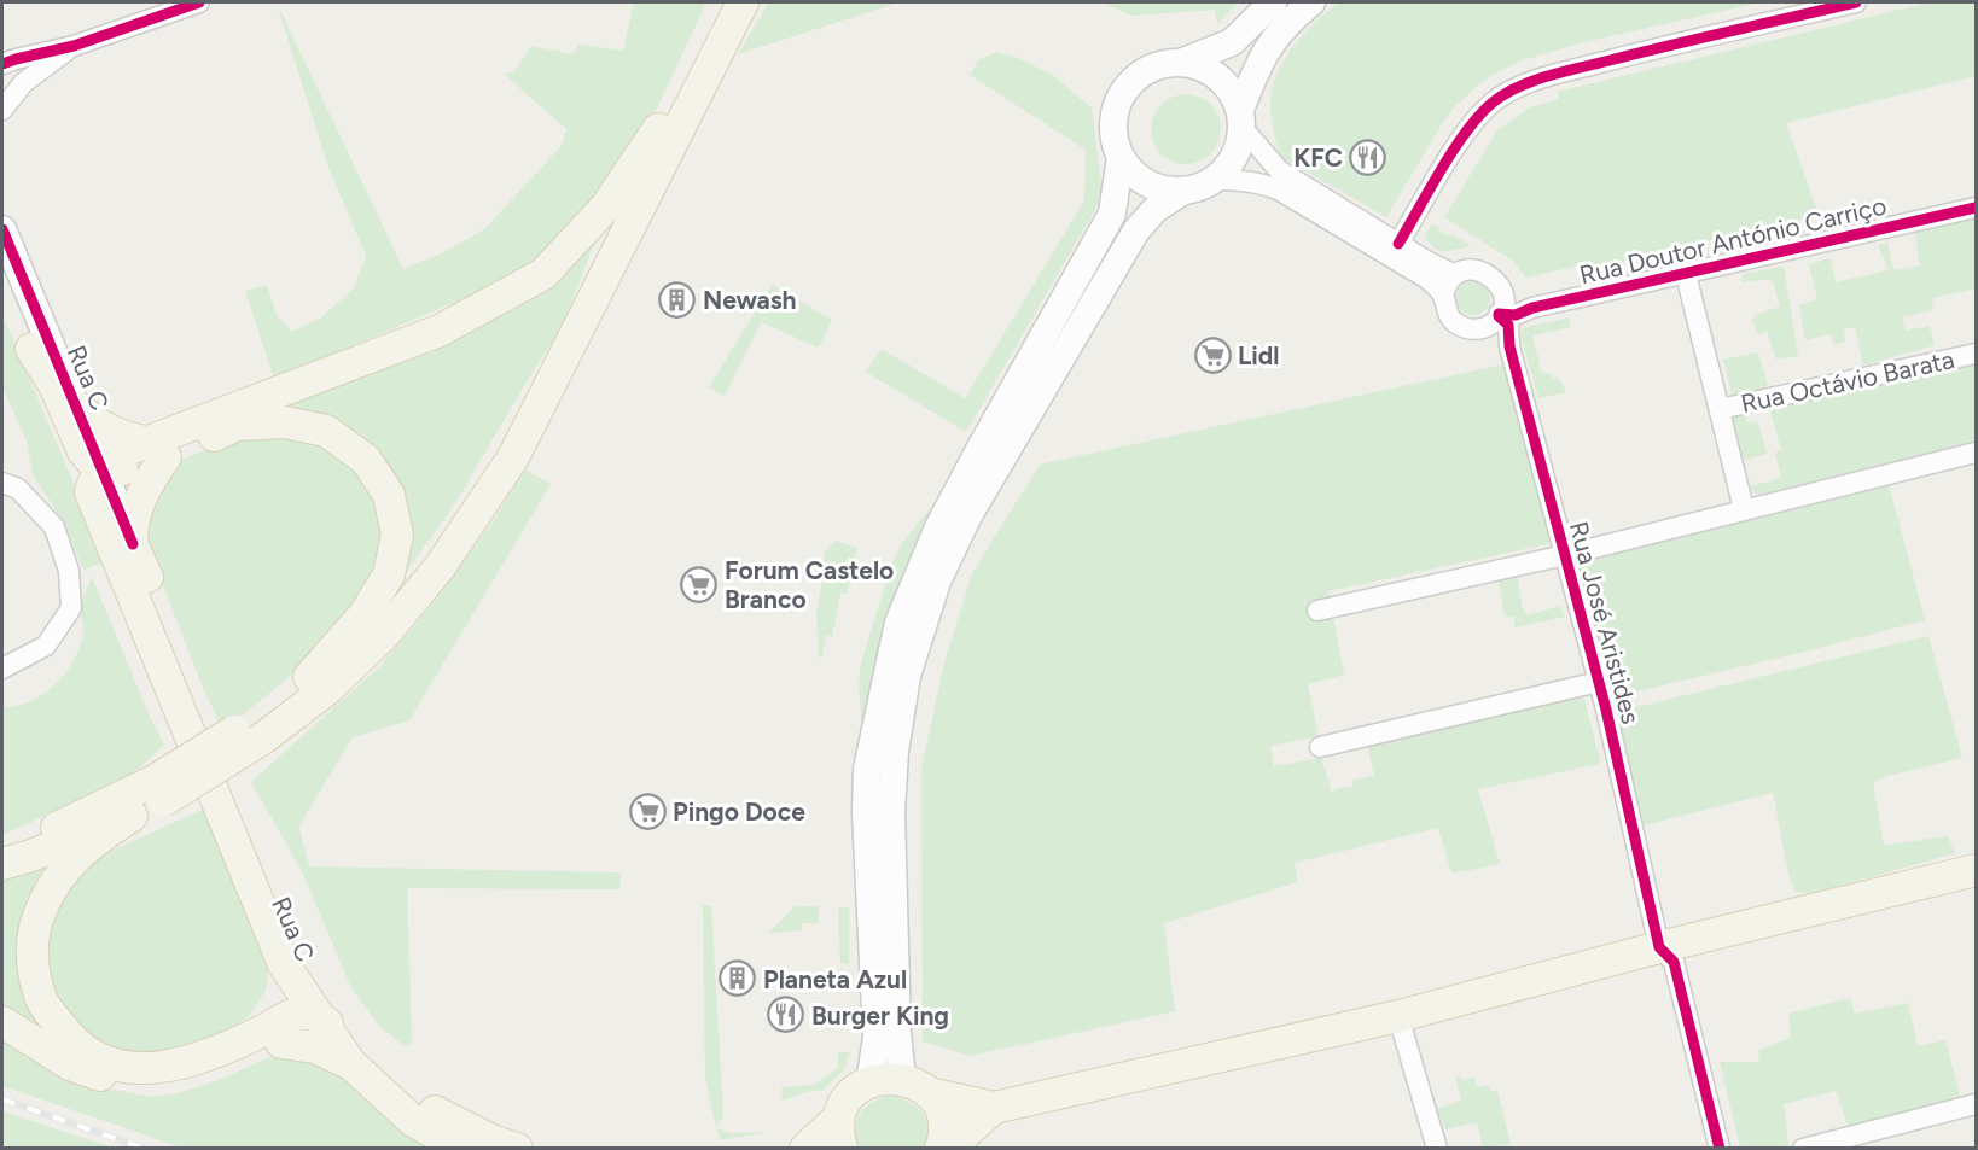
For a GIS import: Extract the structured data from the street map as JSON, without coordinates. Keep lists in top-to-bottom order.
{
  "streets": {
    "main road": ["Rua C"],
    "street": ["Rua Doutor António Carriço", "Rua Octávio Barata", "Rua José Aristides"]
  },
  "crossings": [
    ["Rua Doutor António Carriço", "Rua José Aristides"]
  ],
  "places": {
    "restaurant": ["KFC", "Burger King"],
    "building": ["Newash", "Planeta Azul"],
    "supermarket": ["Lidl", "Forum Castelo Branco", "Pingo Doce"]
  }
}
